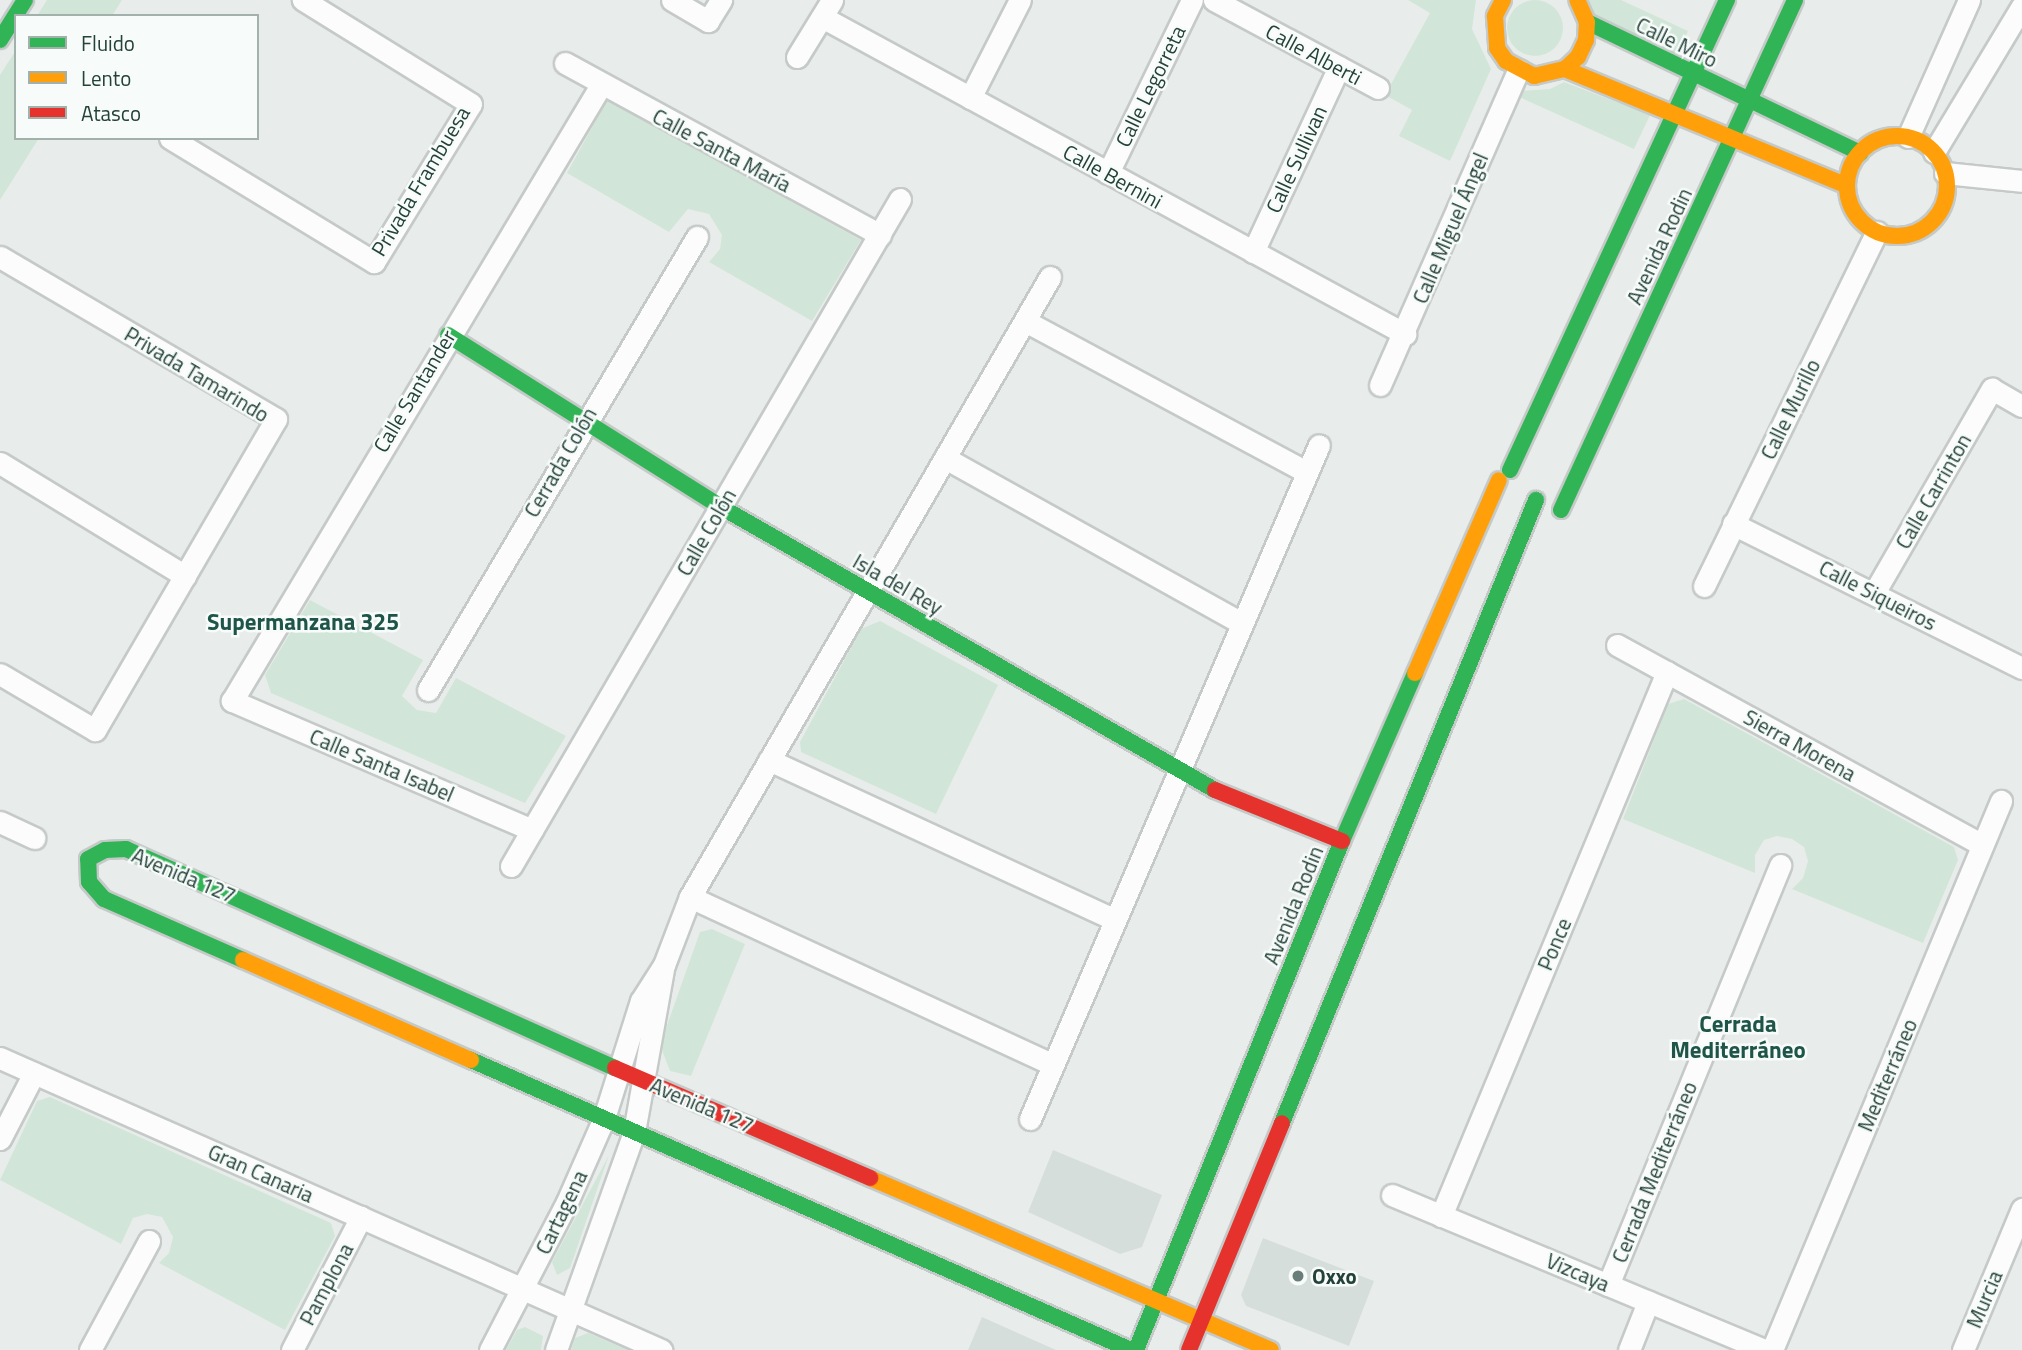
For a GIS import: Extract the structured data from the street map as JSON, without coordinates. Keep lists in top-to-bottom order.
{
  "streets": {
    "street": [
      "Calle Miro",
      "Calle Alberti",
      "Calle Legorreta",
      "Calle Santa María",
      "Calle Sullivan",
      "Calle Bernini",
      "Privada Frambuesa",
      "Calle Miguel Ángel",
      "Avenida Rodin",
      "Privada Tamarindo",
      "Calle Santander",
      "Calle Murillo",
      "Cerrada Colón",
      "Calle Carrinton",
      "Calle Colón",
      "Isla del Rey",
      "Calle Siqueiros",
      "Sierra Morena",
      "Calle Santa Isabel",
      "Avenida 127",
      "Ponce",
      "Mediterráneo",
      "Cerrada Mediterráneo",
      "Gran Canaria",
      "Cartagena",
      "Vizcaya",
      "Pamplona",
      "Murcia"
    ]
  },
  "crossings": [
    ["Calle Miro", "Avenida Rodin"],
    ["Calle Miro", "Calle Murillo"],
    ["Calle Alberti", "Calle Sullivan"],
    ["Calle Legorreta", "Calle Bernini"],
    ["Calle Santa María", "Calle Santander"],
    ["Calle Santa María", "Calle Colón"],
    ["Calle Sullivan", "Calle Bernini"],
    ["Calle Bernini", "Calle Miguel Ángel"],
    ["Avenida Rodin", "Isla del Rey"],
    ["Avenida Rodin", "Avenida 127"],
    ["Calle Santander", "Isla del Rey"],
    ["Calle Santander", "Calle Santa Isabel"],
    ["Calle Murillo", "Calle Siqueiros"],
    ["Cerrada Colón", "Isla del Rey"],
    ["Calle Carrinton", "Calle Siqueiros"],
    ["Calle Colón", "Isla del Rey"],
    ["Calle Colón", "Calle Santa Isabel"],
    ["Sierra Morena", "Ponce"],
    ["Sierra Morena", "Mediterráneo"],
    ["Avenida 127", "Cartagena"],
    ["Ponce", "Vizcaya"],
    ["Cerrada Mediterráneo", "Vizcaya"],
    ["Gran Canaria", "Cartagena"],
    ["Gran Canaria", "Pamplona"]
  ],
  "districts": ["Supermanzana 325", "Cerrada Mediterráneo"],
  "places": ["Oxxo"],
  "legend": ["Fluido", "Lento", "Atasco"]
}
